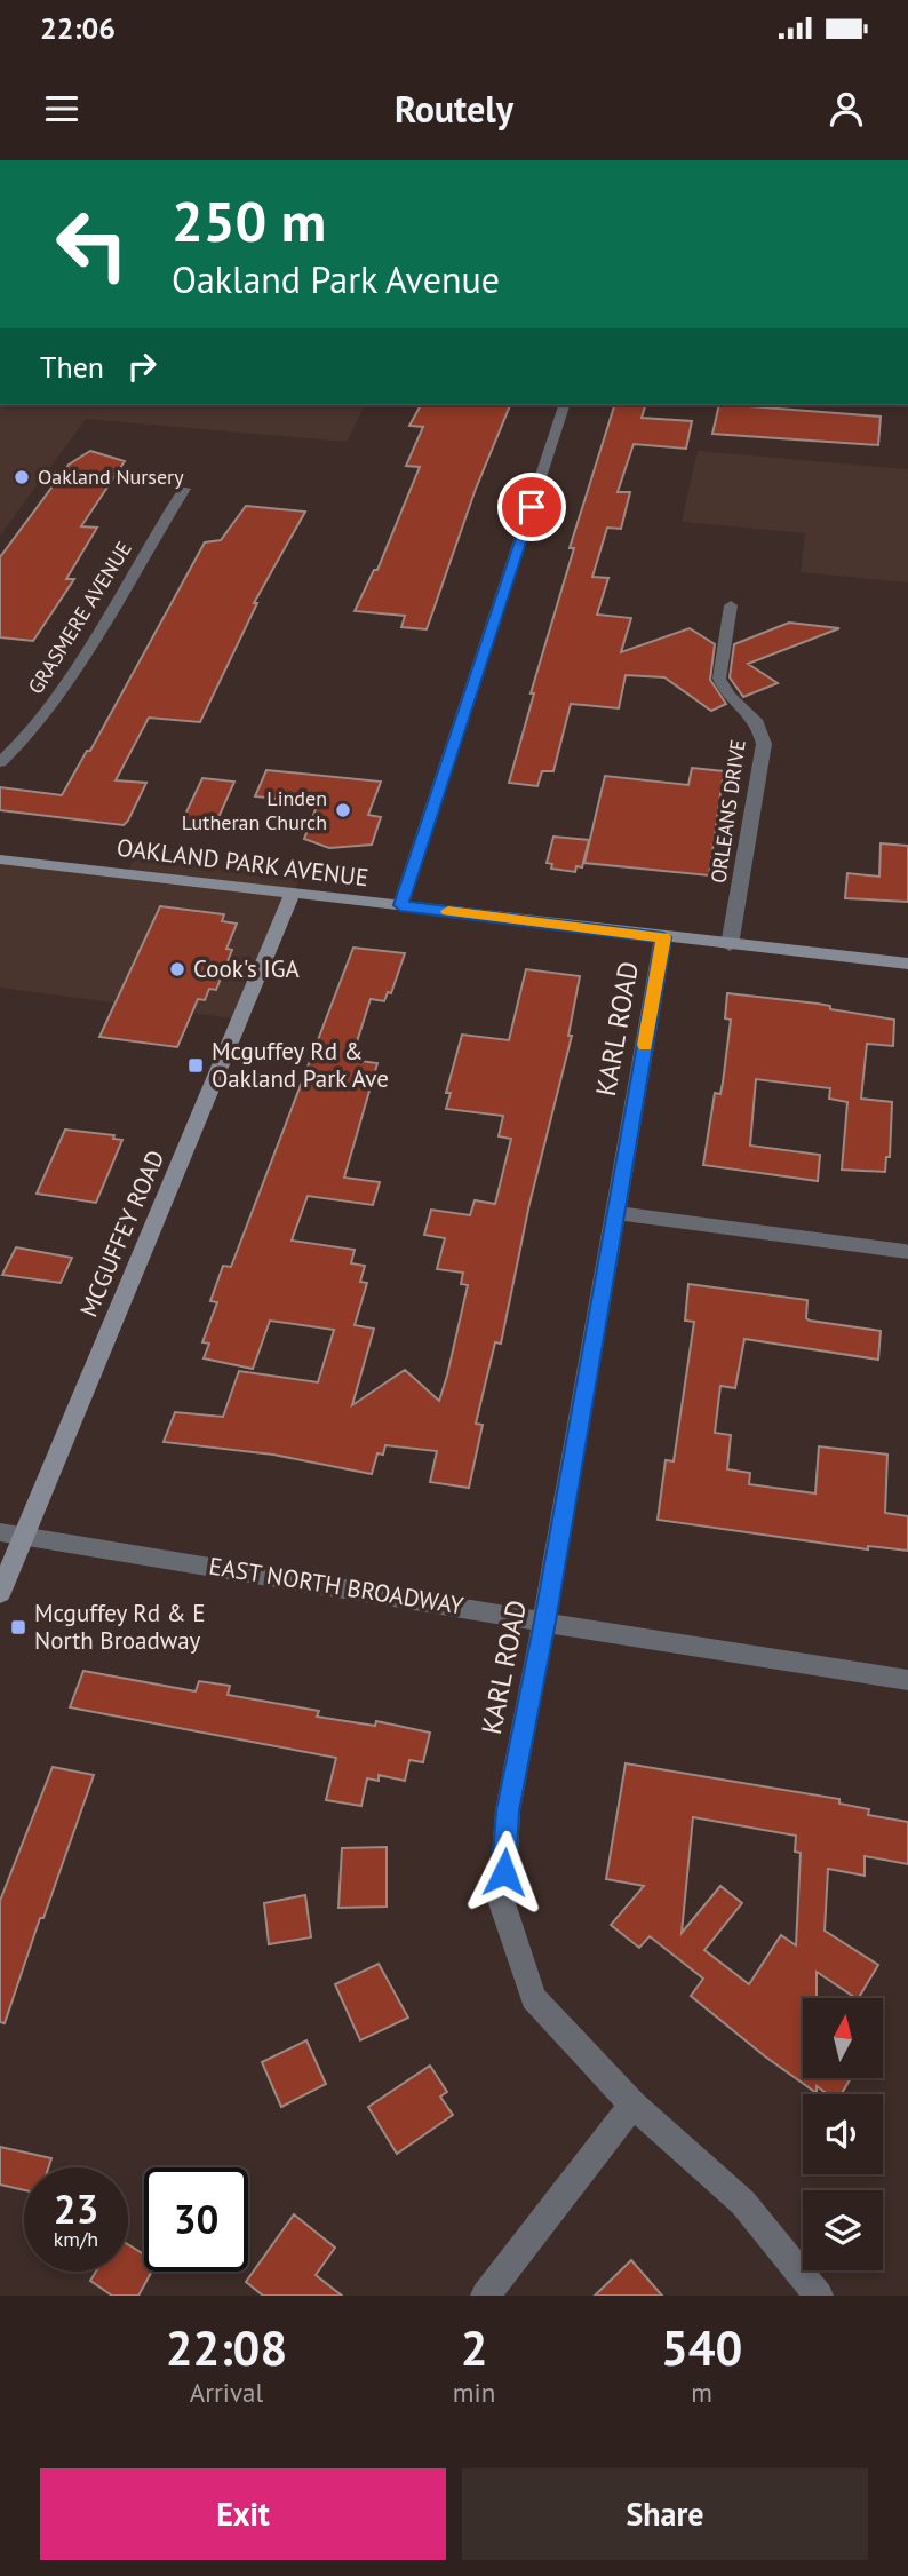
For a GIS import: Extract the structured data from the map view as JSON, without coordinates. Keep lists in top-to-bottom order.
{
  "streets": {
    "main road": ["OAKLAND PARK AVENUE", "MCGUFFEY ROAD"],
    "street": [
      "GRASMERE AVENUE",
      "ORLEANS DRIVE",
      "KARL ROAD",
      "EAST NORTH BROADWAY"
    ]
  },
  "crossings": [
    ["ORLEANS DRIVE", "OAKLAND PARK AVENUE"],
    ["OAKLAND PARK AVENUE", "KARL ROAD"],
    ["OAKLAND PARK AVENUE", "MCGUFFEY ROAD"],
    ["KARL ROAD", "EAST NORTH BROADWAY"],
    ["MCGUFFEY ROAD", "EAST NORTH BROADWAY"]
  ],
  "places": {
    "other": ["Oakland Nursery", "Linden Lutheran Church", "Cook's IGA"],
    "transit": ["Mcguffey Rd & Oakland Park Ave", "Mcguffey Rd & E North Broadway"]
  },
  "north": "top",
  "page": {
    "status": "22:06",
    "header": "Routely",
    "turn": ["250 m", "Oakland Park Avenue"],
    "then": "Then",
    "speed": "23 km/h",
    "limit": "30",
    "eta": [
      "22:08",
      "Arrival",
      "2",
      "min",
      "540",
      "m"
    ],
    "buttons": ["Exit", "Share"]
  }
}
